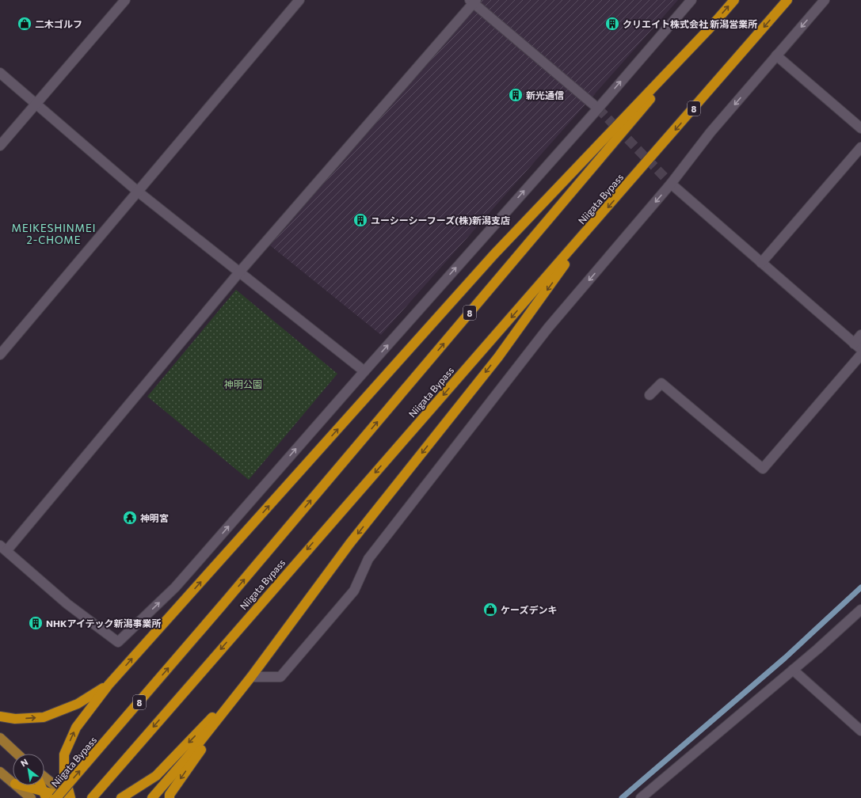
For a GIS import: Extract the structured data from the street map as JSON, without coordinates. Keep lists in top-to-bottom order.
{
  "streets": {
    "highway": ["8", "Niigata Bypass"]
  },
  "districts": ["MEIKESHINMEI 2-CHOME"],
  "parks": ["神明公園"],
  "places": {
    "shop": ["二木ゴルフ", "ケーズデンキ"],
    "building": [
      "クリエイト株式会社 新潟営業所",
      "新光通信",
      "ユーシーシーフーズ(株)新潟支店",
      "NHKアイテック新潟事業所"
    ],
    "temple": ["神明宮"]
  },
  "north": "top left"
}
